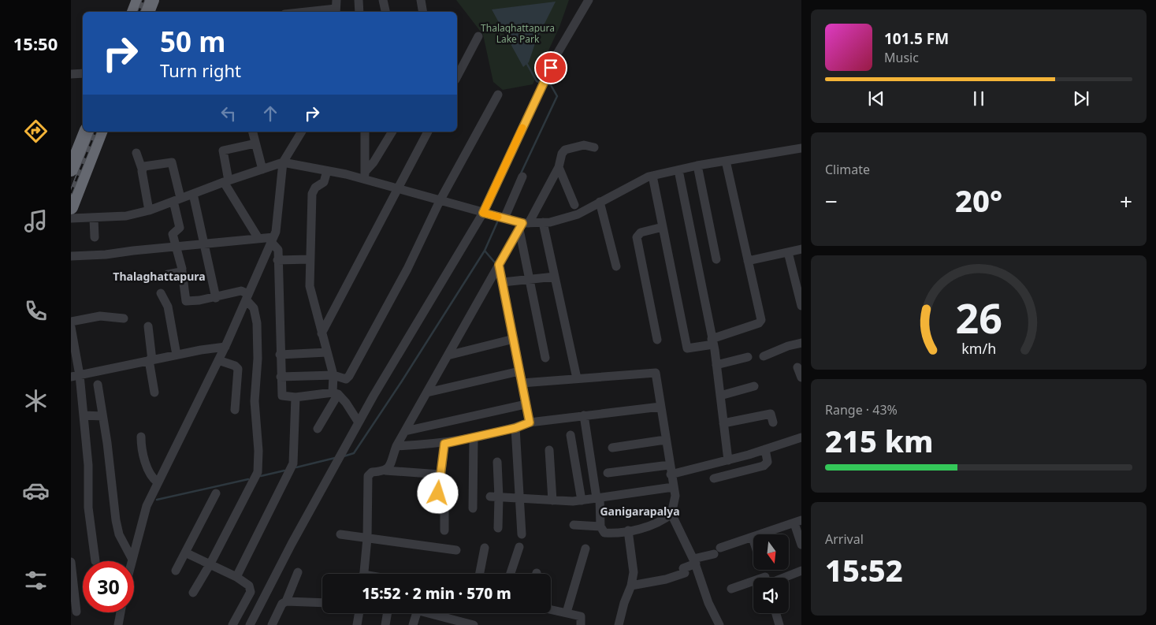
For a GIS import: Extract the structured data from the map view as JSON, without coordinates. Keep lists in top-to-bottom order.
{
  "districts": ["Thalaghattapura", "Ganigarapalya"],
  "parks": ["Thalaghattapura Lake Park"],
  "north": "bottom",
  "page": {
    "tabs": "15:50",
    "turn": ["50 m", "Turn right"],
    "song": ["101.5 FM", "Music"],
    "tile": [
      "Climate",
      ["Range · 43%", "215 km"],
      ["Arrival", "15:52"]
    ],
    "heat": ["−", "20°", "+"],
    "limit": "30",
    "trip": "15:52 · 2 min · 570 m",
    "gauge": ["26", "km/h"]
  }
}
